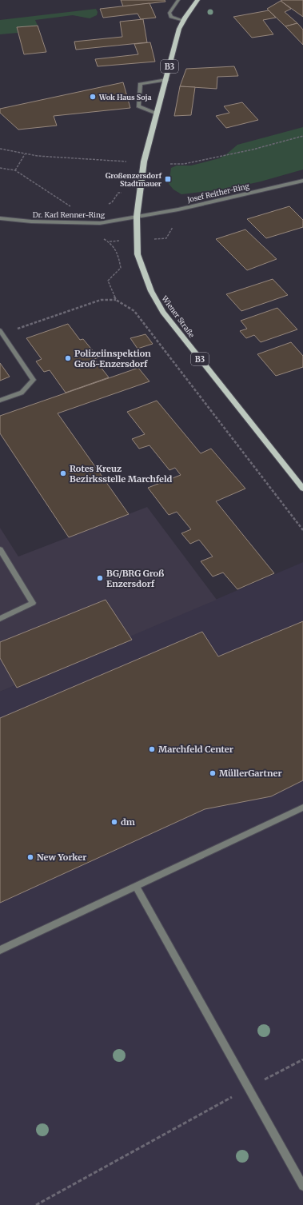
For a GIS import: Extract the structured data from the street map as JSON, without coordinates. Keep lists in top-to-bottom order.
{
  "streets": {
    "main road": ["B3", "Wiener Straße"],
    "street": ["Josef Reither-Ring", "Dr. Karl Renner-Ring"]
  },
  "crossings": [
    ["Josef Reither-Ring", "Dr. Karl Renner-Ring"],
    ["Josef Reither-Ring", "Wiener Straße"],
    ["Dr. Karl Renner-Ring", "Wiener Straße"]
  ],
  "places": {
    "other": [
      "Wok Haus Soja",
      "Polizeiinspektion Groß-Enzersdorf",
      "Rotes Kreuz Bezirksstelle Marchfeld",
      "BG/BRG Groß Enzersdorf",
      "Marchfeld Center",
      "MüllerGartner",
      "dm",
      "New Yorker"
    ],
    "transit": ["Großenzersdorf Stadtmauer"]
  }
}
